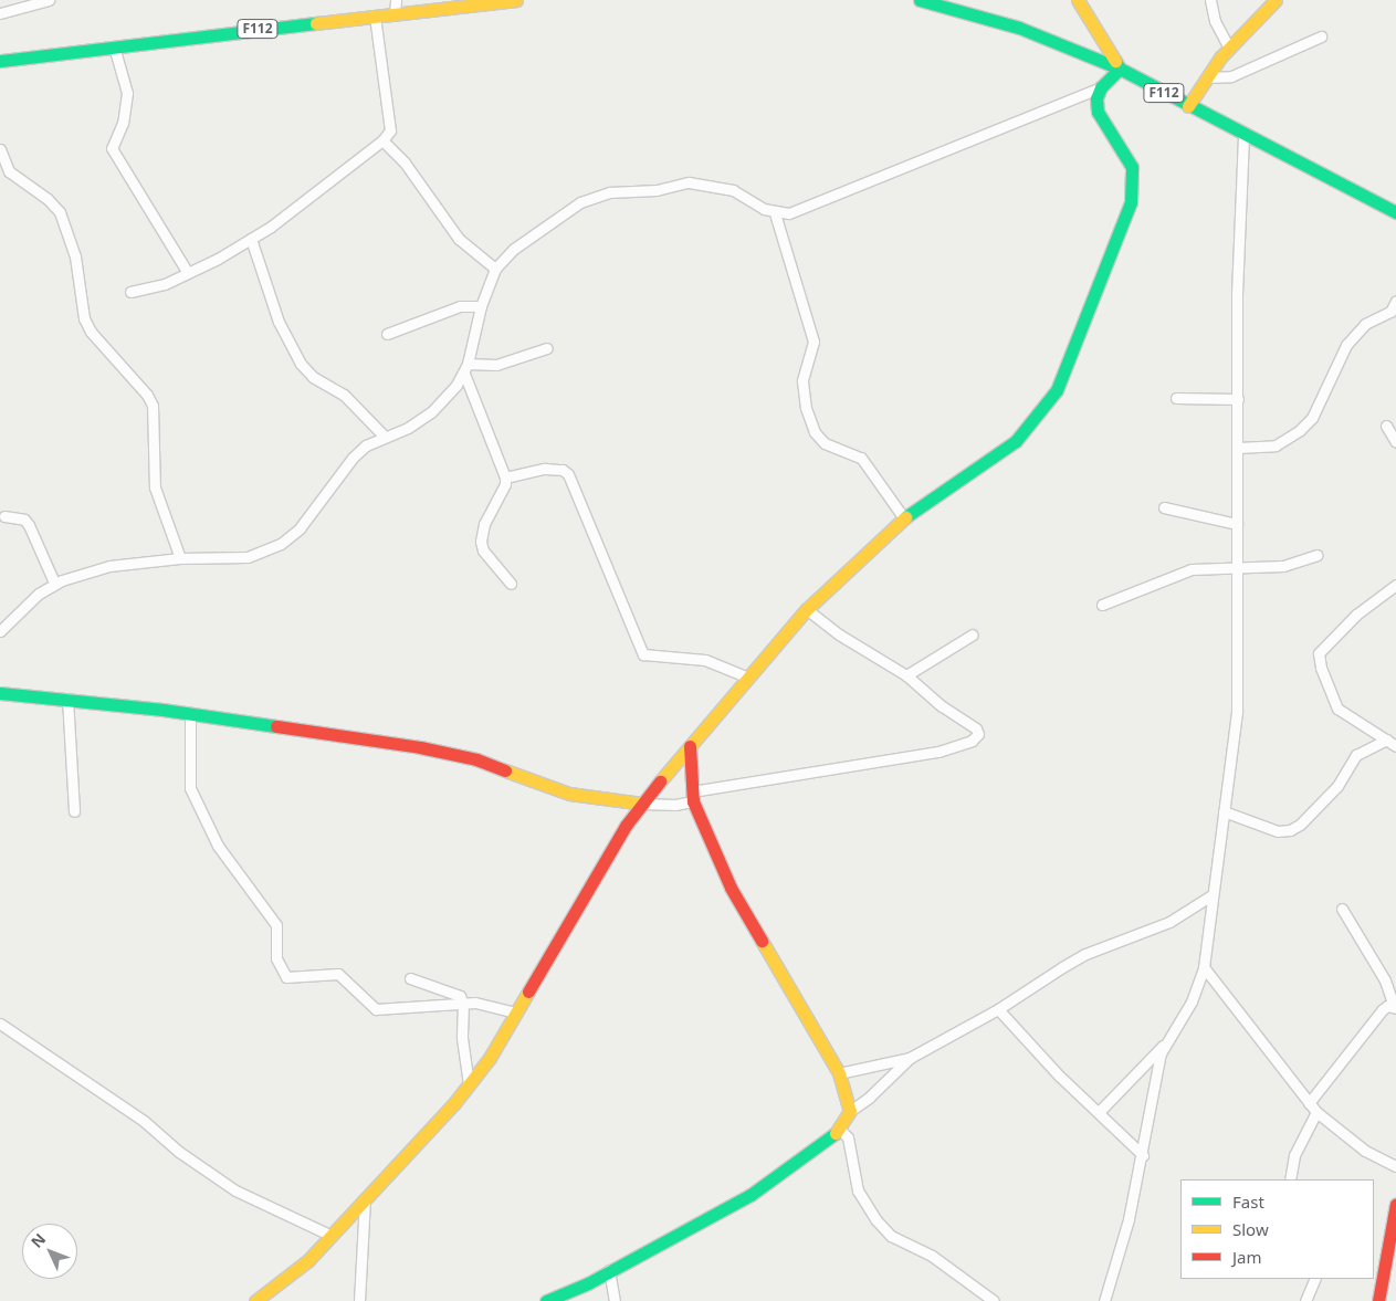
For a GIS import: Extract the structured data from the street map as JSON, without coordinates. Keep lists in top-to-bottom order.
{
  "streets": {
    "main road": ["F112"]
  },
  "legend": ["Fast", "Slow", "Jam"],
  "north": "top left"
}
